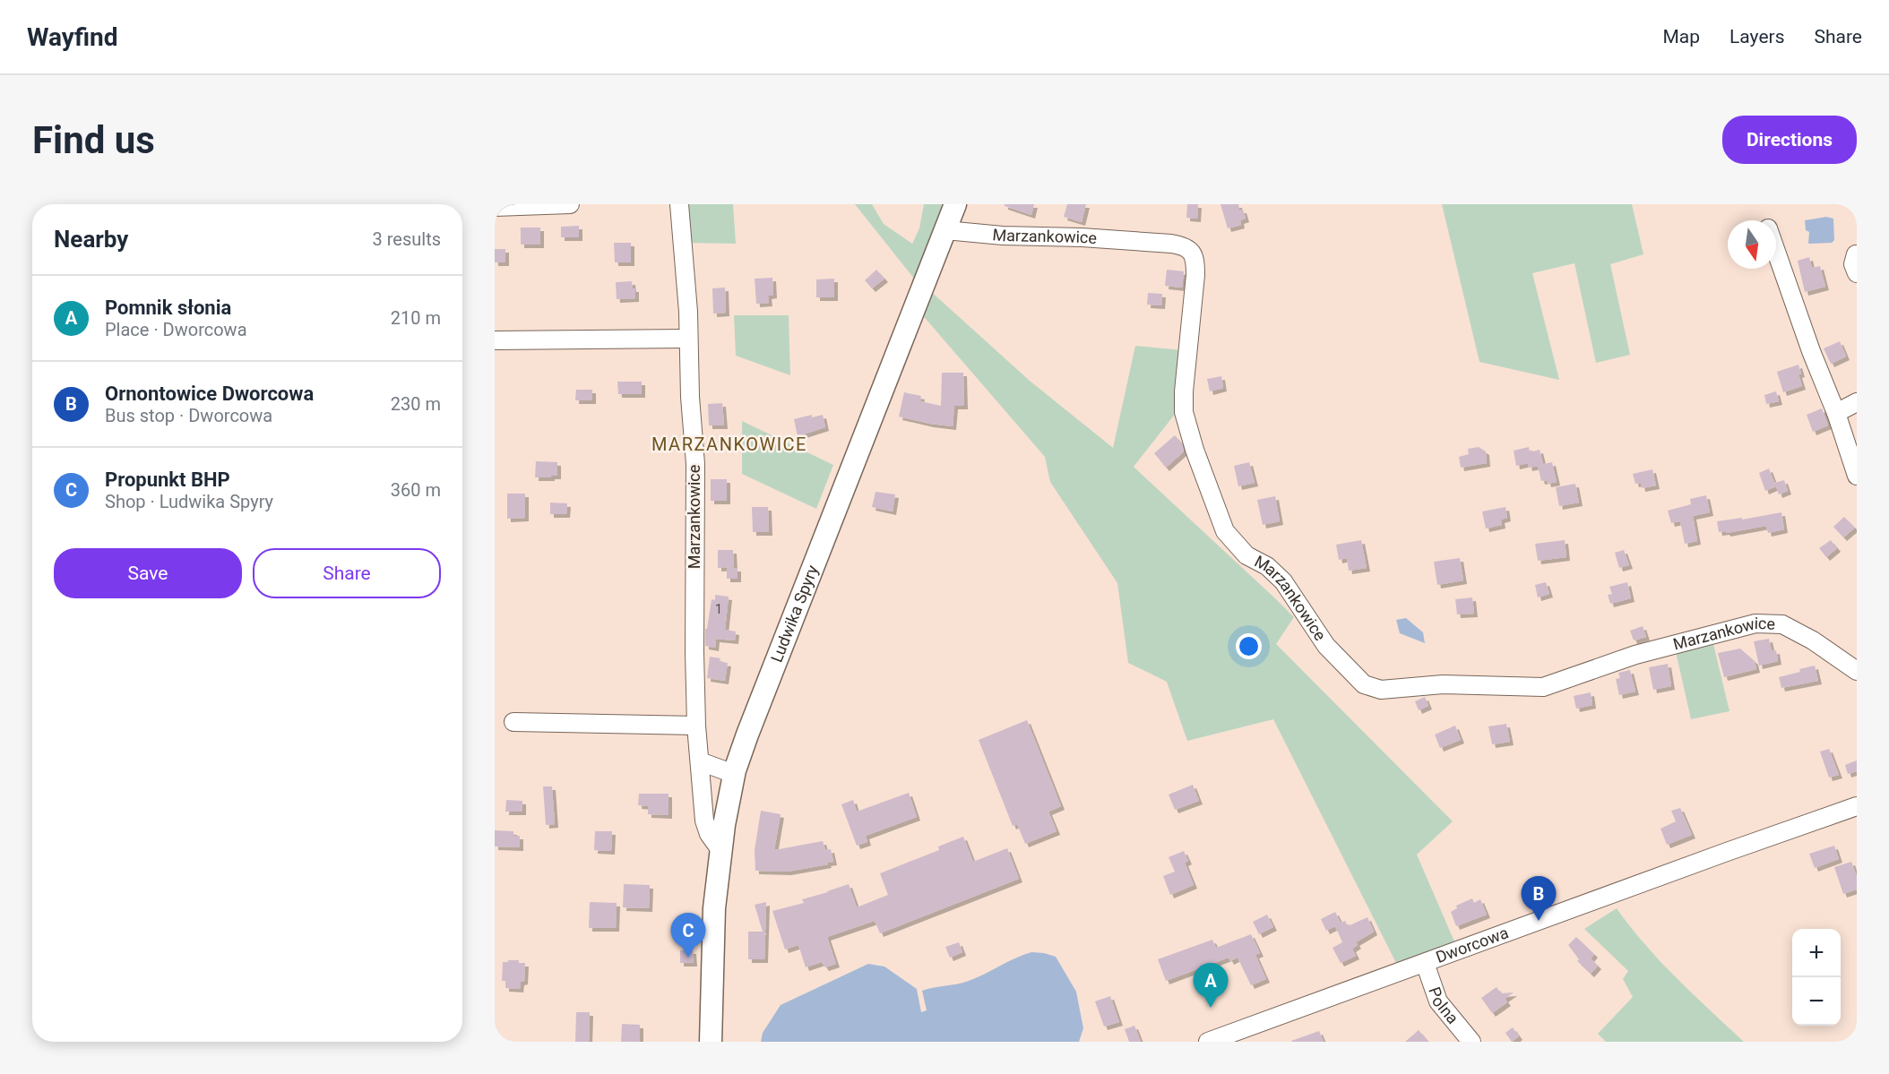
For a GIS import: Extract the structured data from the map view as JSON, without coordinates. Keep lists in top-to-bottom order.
{
  "streets": {
    "main road": ["Ludwika Spyry"],
    "street": ["Marzankowice", "Dworcowa", "Polna"]
  },
  "crossings": [
    ["Marzankowice", "Ludwika Spyry"],
    ["Dworcowa", "Polna"]
  ],
  "districts": ["MARZANKOWICE"],
  "house_numbers": ["1"],
  "north": "bottom",
  "page": {
    "header": "Wayfind",
    "nav": ["Map", "Layers", "Share"],
    "buttons": [
      "Directions",
      ["Save", "Share"]
    ],
    "title": "Find us",
    "heading": ["Nearby", "3 results"],
    "list": [
      {
        "mark": "A",
        "name": "Pomnik słonia",
        "note": "Place · Dworcowa",
        "value": "210 m"
      },
      {
        "mark": "B",
        "name": "Ornontowice Dworcowa",
        "note": "Bus stop · Dworcowa",
        "value": "230 m"
      },
      {
        "mark": "C",
        "name": "Propunkt BHP",
        "note": "Shop · Ludwika Spyry",
        "value": "360 m"
      }
    ],
    "pins": ["B", "C", "A"],
    "map_buttons": ["+", "−"]
  }
}
